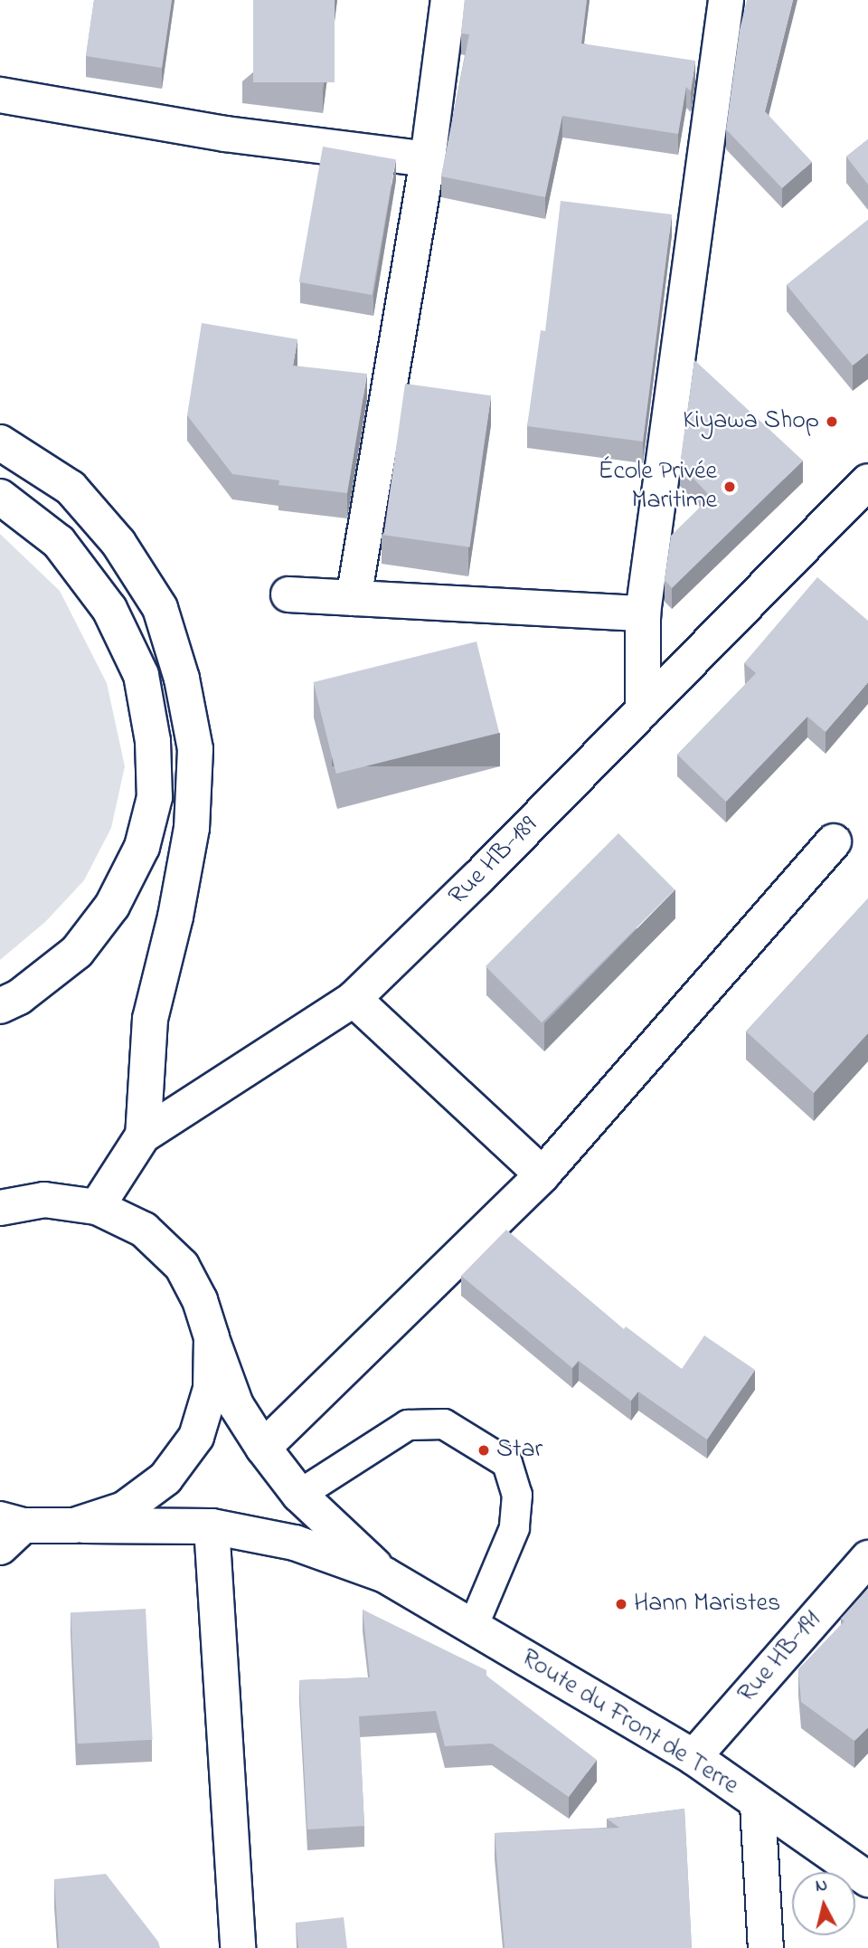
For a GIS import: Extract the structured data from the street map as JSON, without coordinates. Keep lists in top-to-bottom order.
{
  "streets": {
    "main road": ["Rue HB-189", "Rue HB-191", "Route du Front de Terre"]
  },
  "crossings": [
    ["Rue HB-191", "Route du Front de Terre"]
  ],
  "places": [
    "Kiyawa Shop",
    "École Privée Maritime",
    "Star",
    "Hann Maristes"
  ],
  "north": "top"
}
